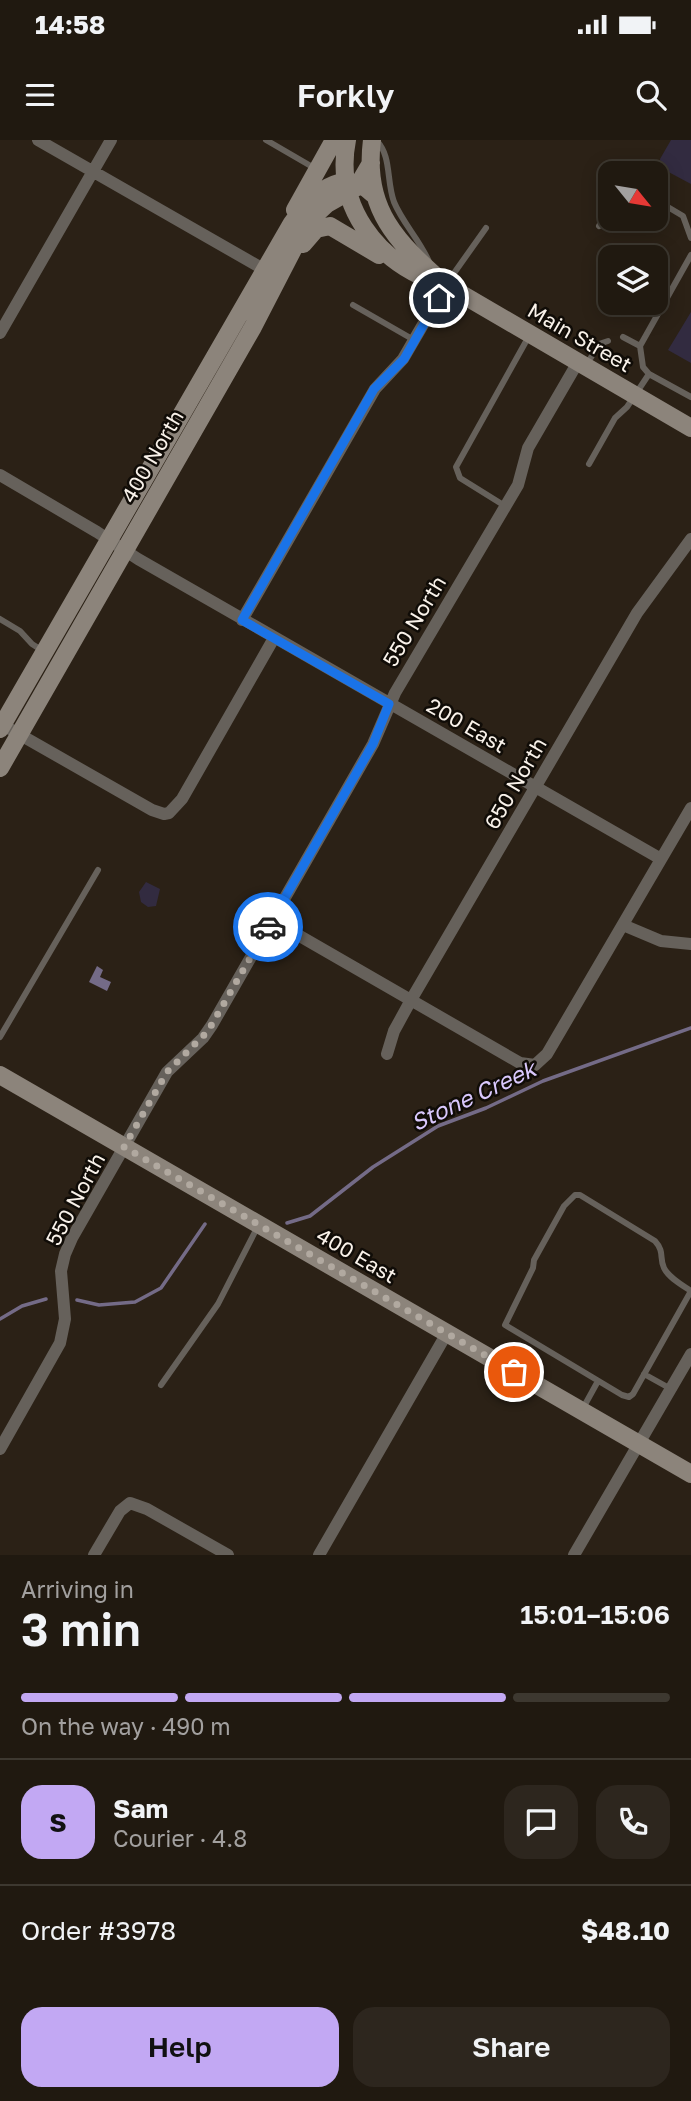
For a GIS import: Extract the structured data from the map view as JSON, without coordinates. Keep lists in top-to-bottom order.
{
  "streets": {
    "main road": ["Main Street", "400 North", "400 East"],
    "street": ["550 North", "200 East", "650 North"]
  },
  "crossings": [
    ["Main Street", "400 North"],
    ["Main Street", "550 North"],
    ["400 North", "200 East"],
    ["550 North", "200 East"],
    ["550 North", "400 East"],
    ["200 East", "650 North"]
  ],
  "water": ["Stone Creek"],
  "north": "bottom right",
  "page": {
    "status": "14:58",
    "header": "Forkly",
    "heading": ["3 min", "Arriving in", "15:01–15:06"],
    "panel": [
      "Sam",
      "Courier · 4.8",
      "Order #3978",
      "$48.10"
    ],
    "bar": "On the way · 490 m",
    "round": "S",
    "buttons": ["Help", "Share"]
  }
}
